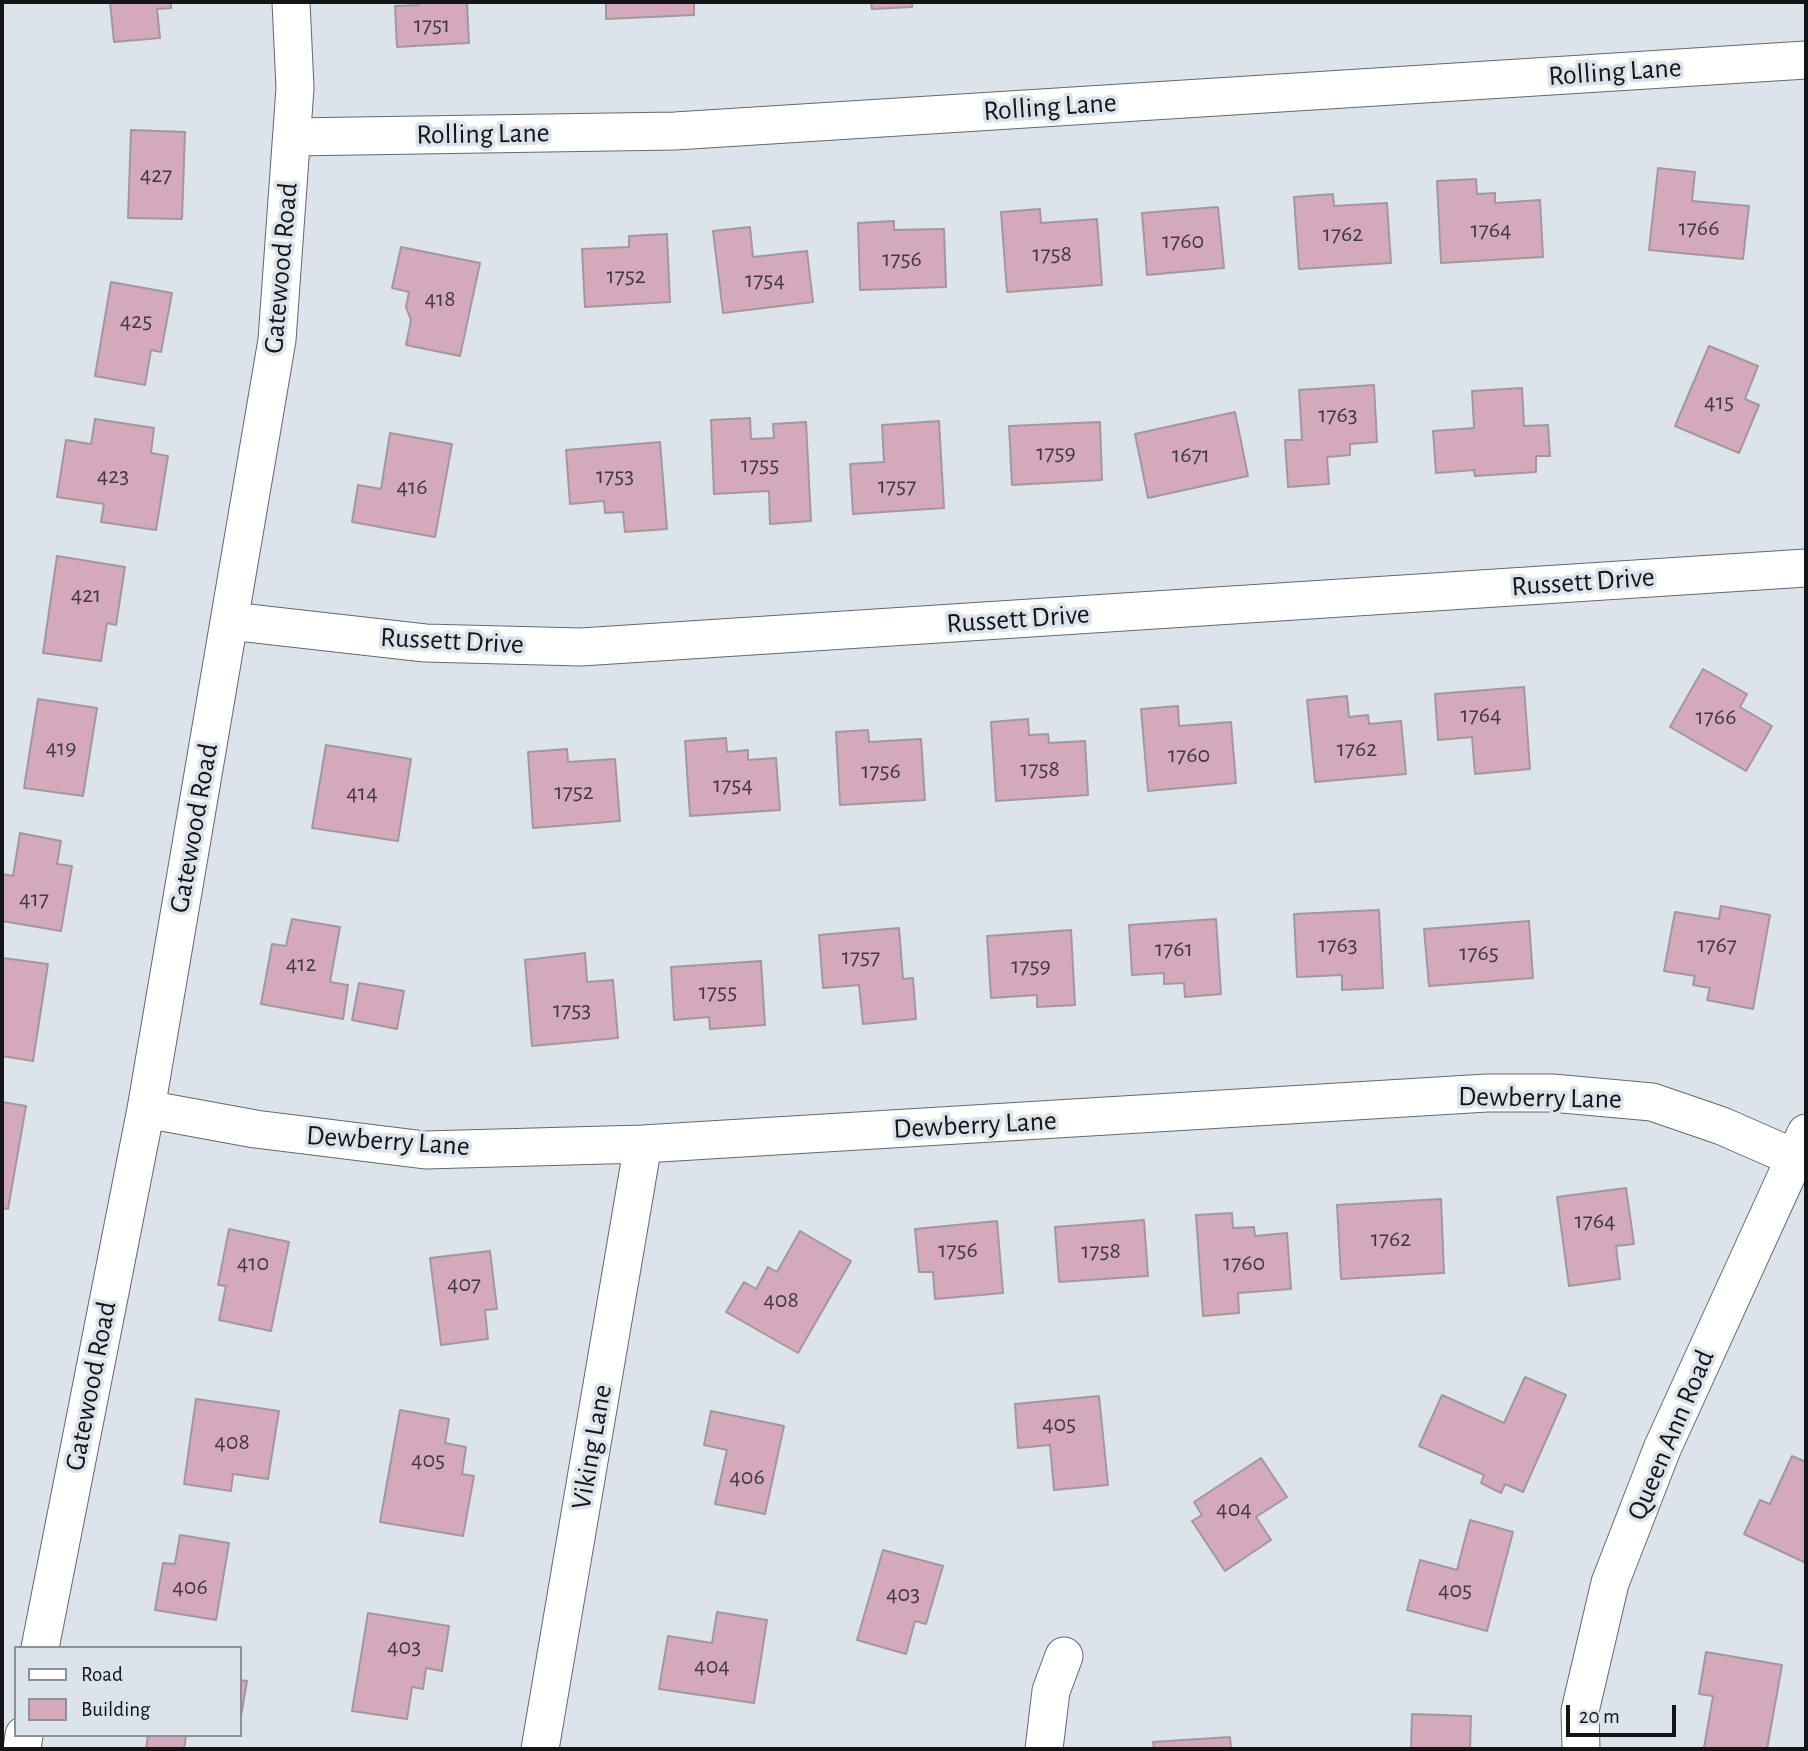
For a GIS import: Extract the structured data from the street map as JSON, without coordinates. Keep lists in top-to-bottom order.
{
  "streets": {
    "street": [
      "Rolling Lane",
      "Gatewood Road",
      "Russett Drive",
      "Dewberry Lane",
      "Queen Ann Road",
      "Viking Lane"
    ]
  },
  "crossings": [
    ["Rolling Lane", "Gatewood Road"],
    ["Gatewood Road", "Russett Drive"],
    ["Gatewood Road", "Dewberry Lane"],
    ["Dewberry Lane", "Queen Ann Road"],
    ["Dewberry Lane", "Viking Lane"]
  ],
  "house_numbers": [
    "1751",
    "427",
    "1766",
    "1764",
    "1762",
    "1760",
    "1758",
    "1756",
    "1752",
    "1754",
    "418",
    "425",
    "415",
    "1763",
    "1759",
    "1671",
    "1755",
    "423",
    "1753",
    "1757",
    "416",
    "421",
    "1764",
    "1766",
    "419",
    "1762",
    "1760",
    "1758",
    "1756",
    "1754",
    "1752",
    "414",
    "417",
    "1763",
    "1767",
    "1761",
    "1765",
    "1757",
    "412",
    "1759",
    "1755",
    "1753",
    "1764",
    "1762",
    "1756",
    "1758",
    "410",
    "1760",
    "407",
    "408",
    "405",
    "408",
    "405",
    "406",
    "404",
    "406",
    "405",
    "403",
    "403",
    "404"
  ],
  "legend": ["Road", "Building"],
  "scale_bar": "20 m"
}
